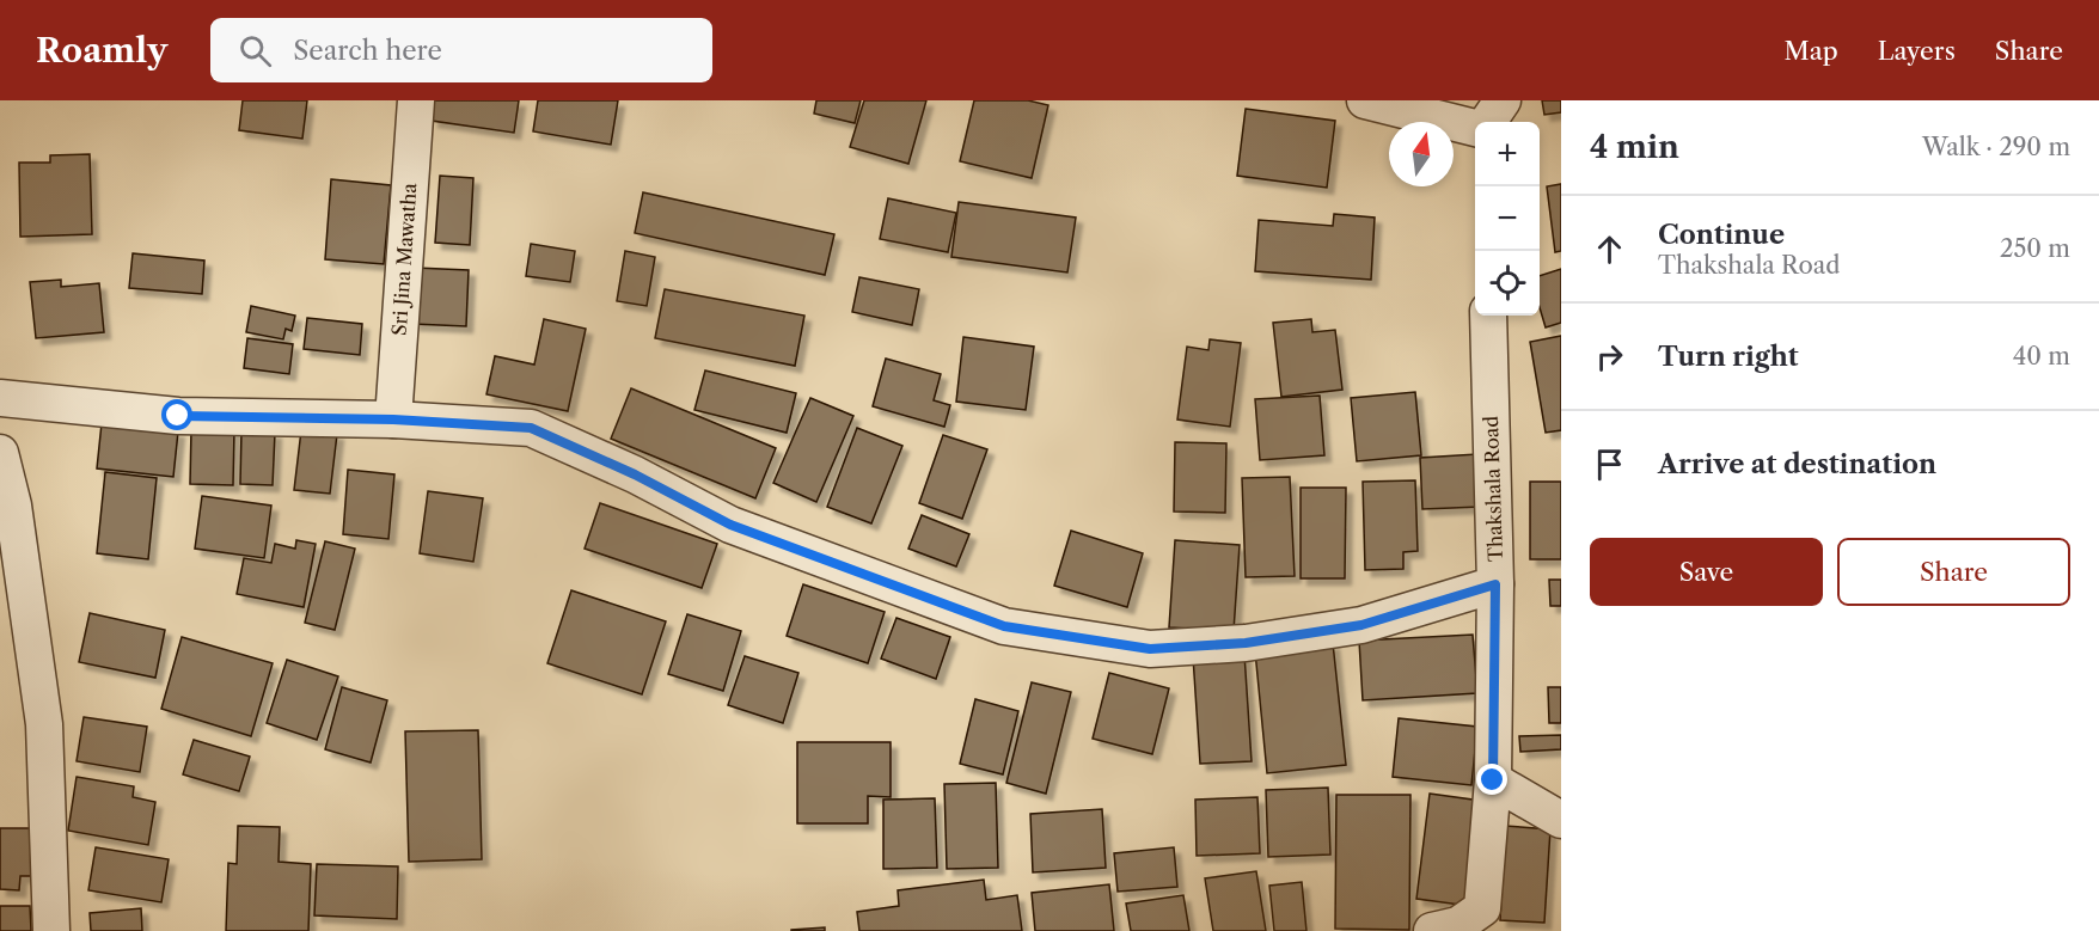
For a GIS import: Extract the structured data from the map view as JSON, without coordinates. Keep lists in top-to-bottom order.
{
  "streets": {
    "street": ["Sri Jina Mawatha", "Thakshala Road"]
  },
  "crossings": [
    ["Sri Jina Mawatha", "Thakshala Road"]
  ],
  "north": "top",
  "page": {
    "header": "Roamly",
    "search": "Search here",
    "nav": ["Map", "Layers", "Share"],
    "heading": ["4 min", "Walk · 290 m"],
    "map_buttons": ["+", "−"],
    "list": [
      ["Continue", "Thakshala Road", "250 m"],
      ["Turn right", "40 m"],
      "Arrive at destination"
    ],
    "buttons": ["Save", "Share"]
  }
}
